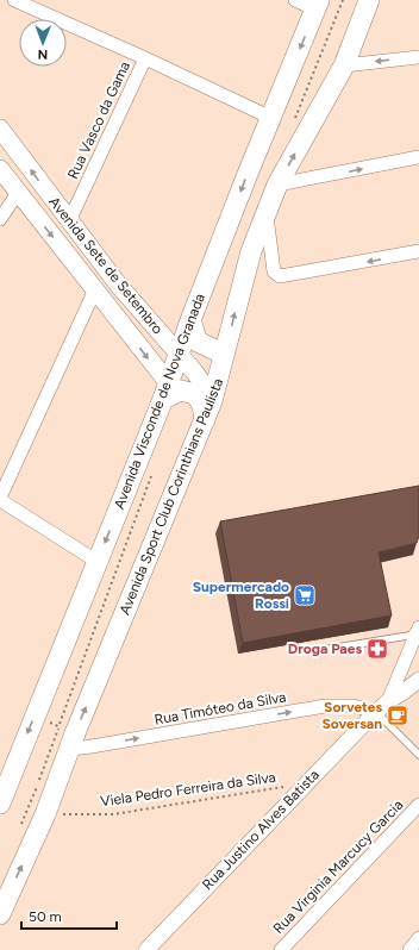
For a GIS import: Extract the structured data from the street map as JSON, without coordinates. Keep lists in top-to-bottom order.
{
  "streets": {
    "main road": ["Avenida Sete de Setembro", "Avenida Visconde de Nova Granada", "Avenida Sport Club Corinthians Paulista"],
    "street": [
      "Rua Vasco da Gama",
      "Rua Timóteo da Silva",
      "Rua Justino Alves Batista",
      "Rua Virginia Marcucy Garcia"
    ],
    "path": ["Viela Pedro Ferreira da Silva"]
  },
  "crossings": [
    ["Rua Vasco da Gama", "Avenida Sete de Setembro"],
    ["Avenida Sete de Setembro", "Avenida Visconde de Nova Granada"],
    ["Avenida Sete de Setembro", "Avenida Sport Club Corinthians Paulista"],
    ["Avenida Sport Club Corinthians Paulista", "Rua Timóteo da Silva"],
    ["Avenida Sport Club Corinthians Paulista", "Viela Pedro Ferreira da Silva"],
    ["Rua Timóteo da Silva", "Rua Justino Alves Batista"],
    ["Viela Pedro Ferreira da Silva", "Rua Justino Alves Batista"]
  ],
  "one_way": ["Avenida Visconde de Nova Granada", "Avenida Sport Club Corinthians Paulista", "Rua Timóteo da Silva"],
  "places": {
    "supermarket": ["Supermercado Rossi"],
    "pharmacy": ["Droga Paes"],
    "cafe": ["Sorvetes Soversan"]
  },
  "scale_bar": "50 m",
  "north": "bottom"
}
